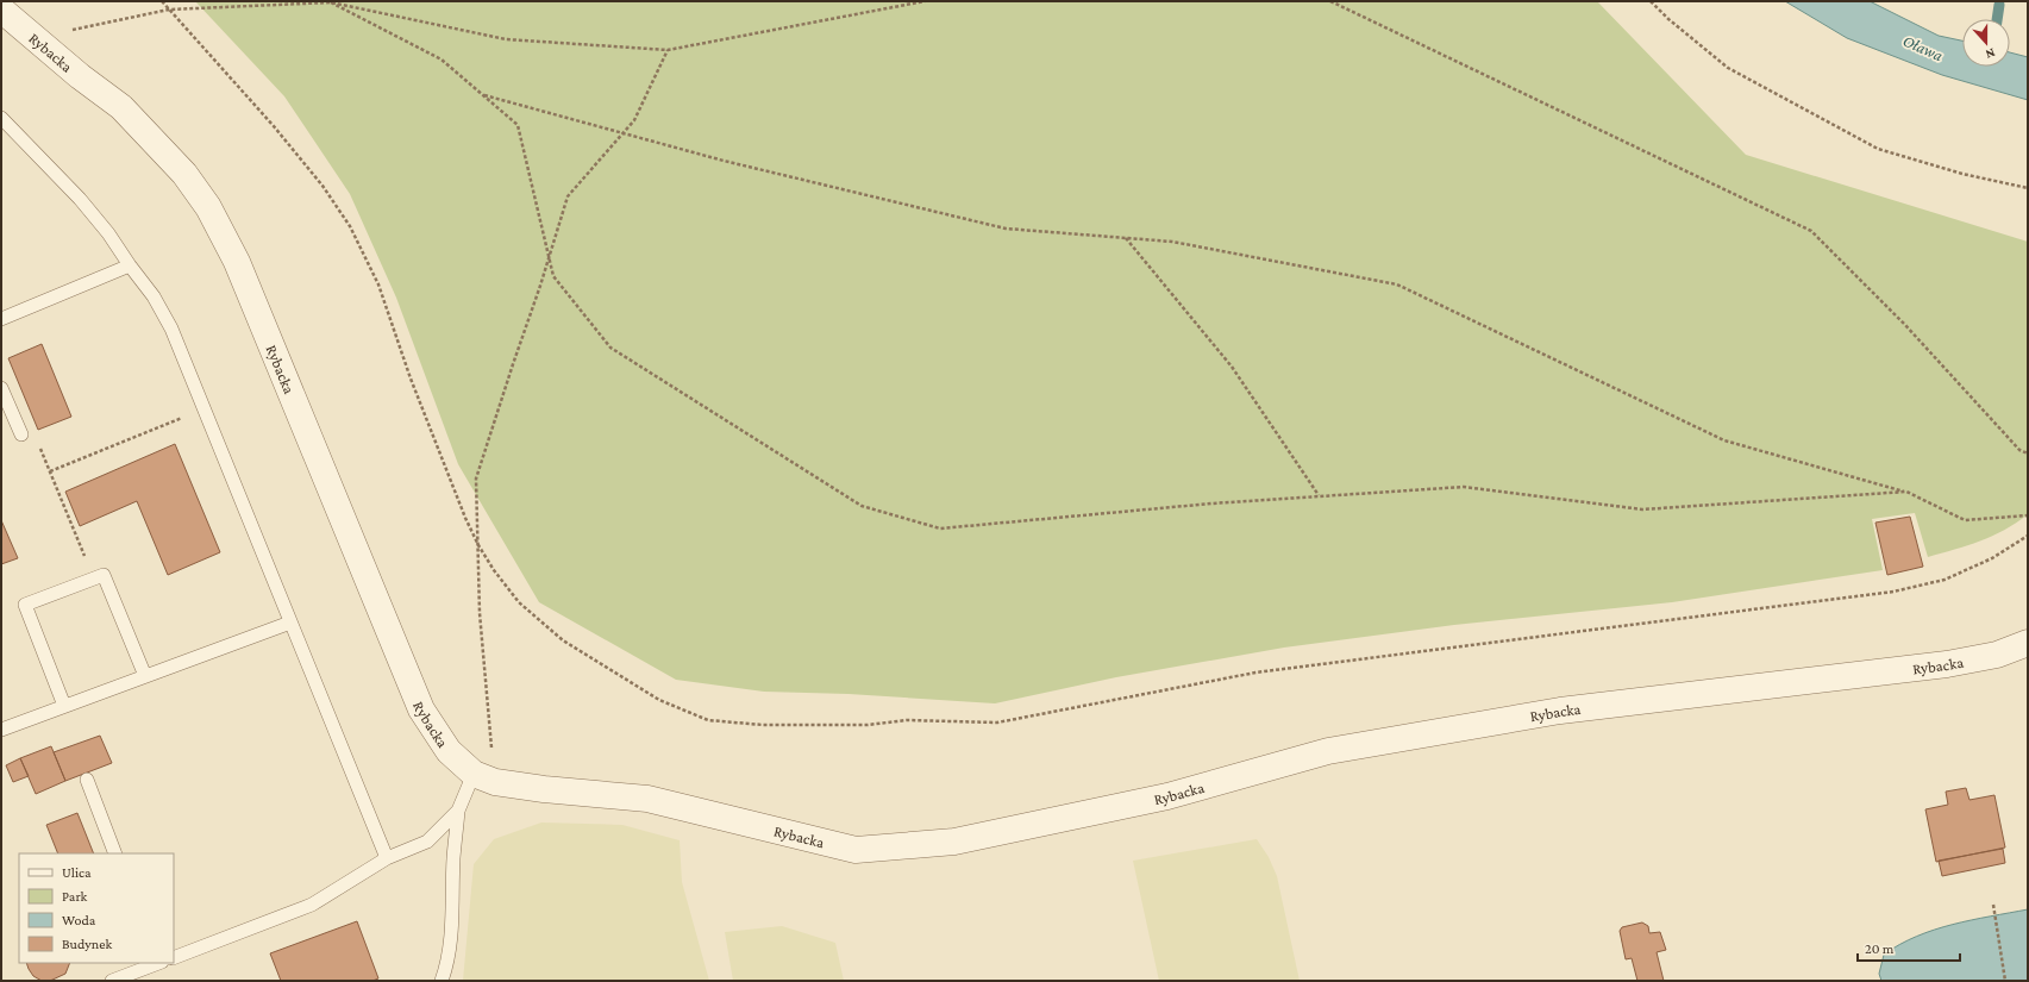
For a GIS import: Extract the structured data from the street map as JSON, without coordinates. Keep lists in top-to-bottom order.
{
  "streets": {
    "street": ["Rybacka"]
  },
  "water": ["Oława"],
  "legend": [
    "Ulica",
    "Park",
    "Woda",
    "Budynek"
  ],
  "scale_bar": "20 m",
  "north": "bottom"
}
